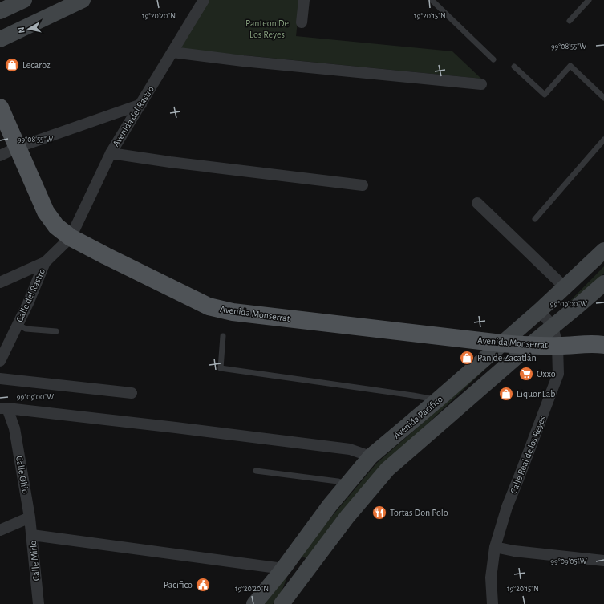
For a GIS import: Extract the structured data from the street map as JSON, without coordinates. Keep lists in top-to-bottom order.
{
  "streets": {
    "main road": ["Avenida Monserrat"],
    "street": [
      "Avenida del Rastro",
      "Calle del Rastro",
      "Avenida Pacífico",
      "Calle Real de los Reyes",
      "Calle Ohio",
      "Calle Mirlo"
    ]
  },
  "crossings": [
    ["Avenida del Rastro", "Calle del Rastro"],
    ["Avenida del Rastro", "Avenida Monserrat"],
    ["Calle del Rastro", "Avenida Monserrat"],
    ["Avenida Monserrat", "Avenida Pacífico"],
    ["Avenida Monserrat", "Calle Real de los Reyes"],
    ["Avenida Pacífico", "Calle Real de los Reyes"],
    ["Calle Ohio", "Calle Mirlo"]
  ],
  "parks": ["Panteon De Los Reyes"],
  "places": {
    "shop": ["Lecaroz", "Pan de Zacatlán", "Liquor Lab"],
    "supermarket": ["Oxxo"],
    "restaurant": ["Tortas Don Polo"],
    "public building": ["Pacifico"]
  },
  "north": "left",
  "coordinates": [
    "19°20'15\"N",
    "19°20'20\"N",
    "99°08'55\"W",
    "99°09'00\"W",
    "99°09'05\"W"
  ]
}
